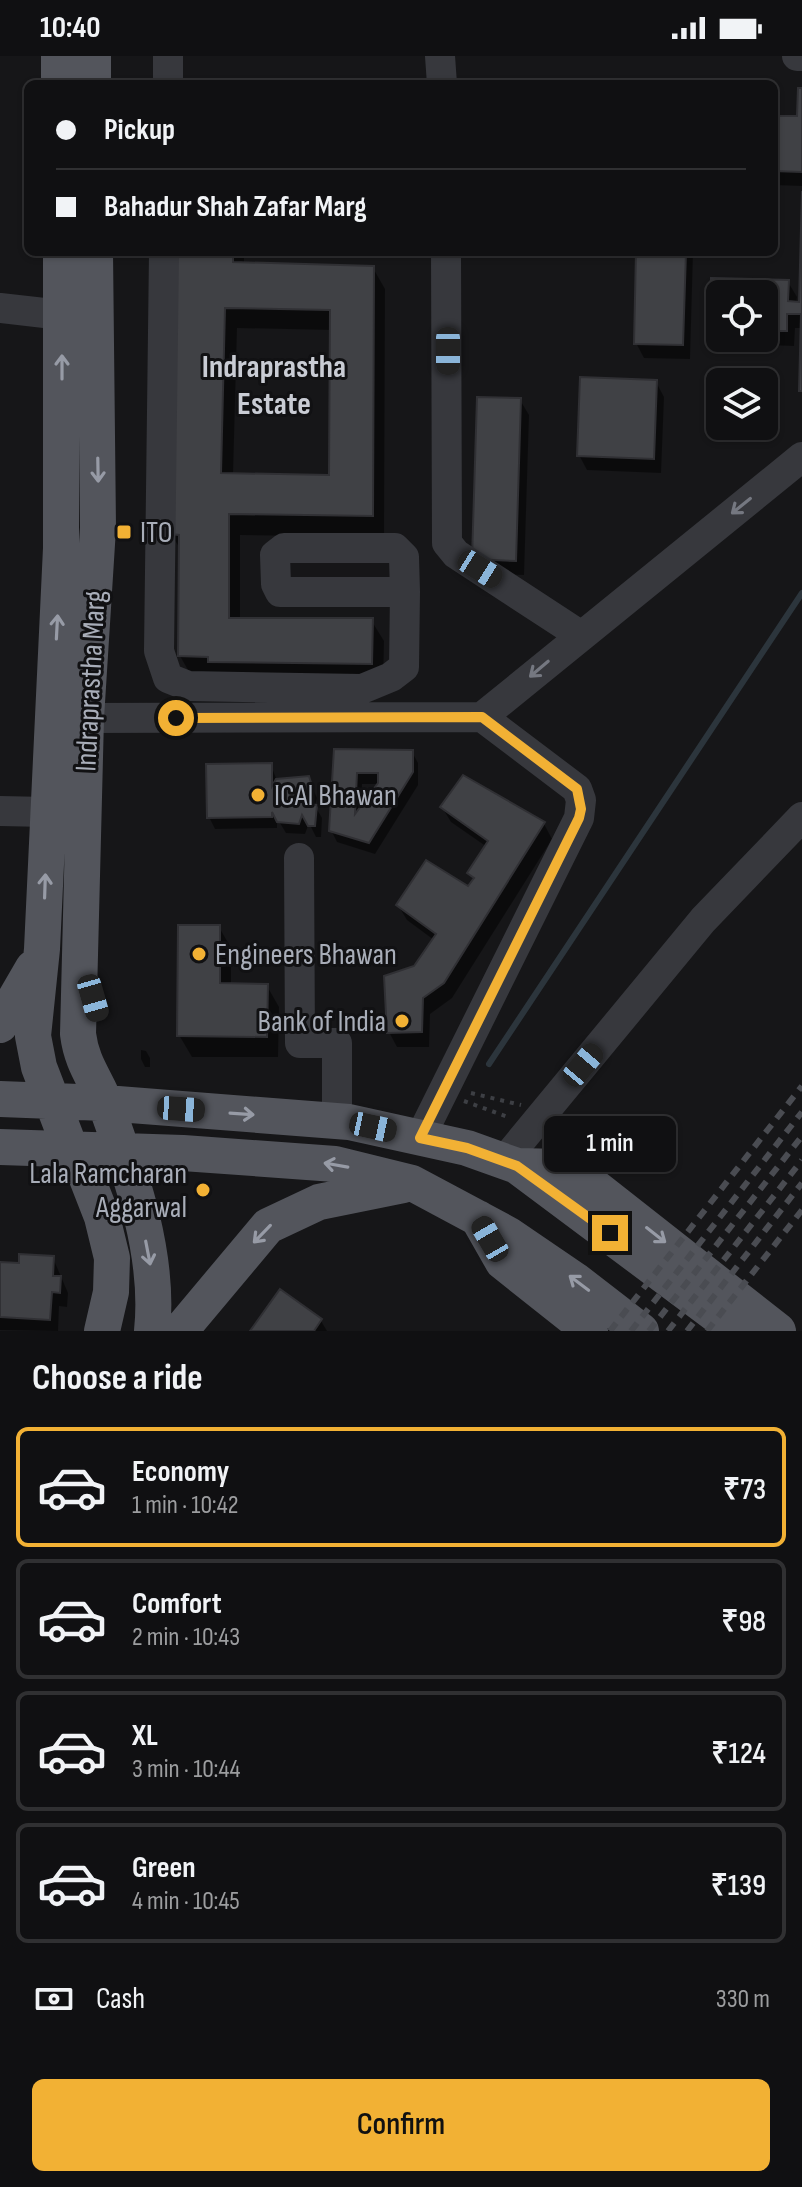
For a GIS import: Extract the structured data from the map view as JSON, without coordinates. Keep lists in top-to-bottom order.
{
  "streets": {
    "main road": ["Indraprastha Marg"]
  },
  "districts": ["Indraprastha Estate"],
  "places": {
    "transit": ["ITO"],
    "other": [
      "ICAI Bhawan",
      "Engineers Bhawan",
      "Bank of India",
      "Lala Ramcharan Aggarwal"
    ]
  },
  "page": {
    "status": "10:40",
    "banner": ["Pickup", "Bahadur Shah Zafar Marg"],
    "bubble": "1 min",
    "heading": "Choose a ride",
    "list": [
      {
        "name": "Economy",
        "note": "1 min · 10:42",
        "value": "₹73"
      },
      {
        "name": "Comfort",
        "note": "2 min · 10:43",
        "value": "₹98"
      },
      {
        "name": "XL",
        "note": "3 min · 10:44",
        "value": "₹124"
      },
      {
        "name": "Green",
        "note": "4 min · 10:45",
        "value": "₹139"
      }
    ],
    "pay": ["Cash", "330 m"],
    "buttons": "Confirm"
  }
}
